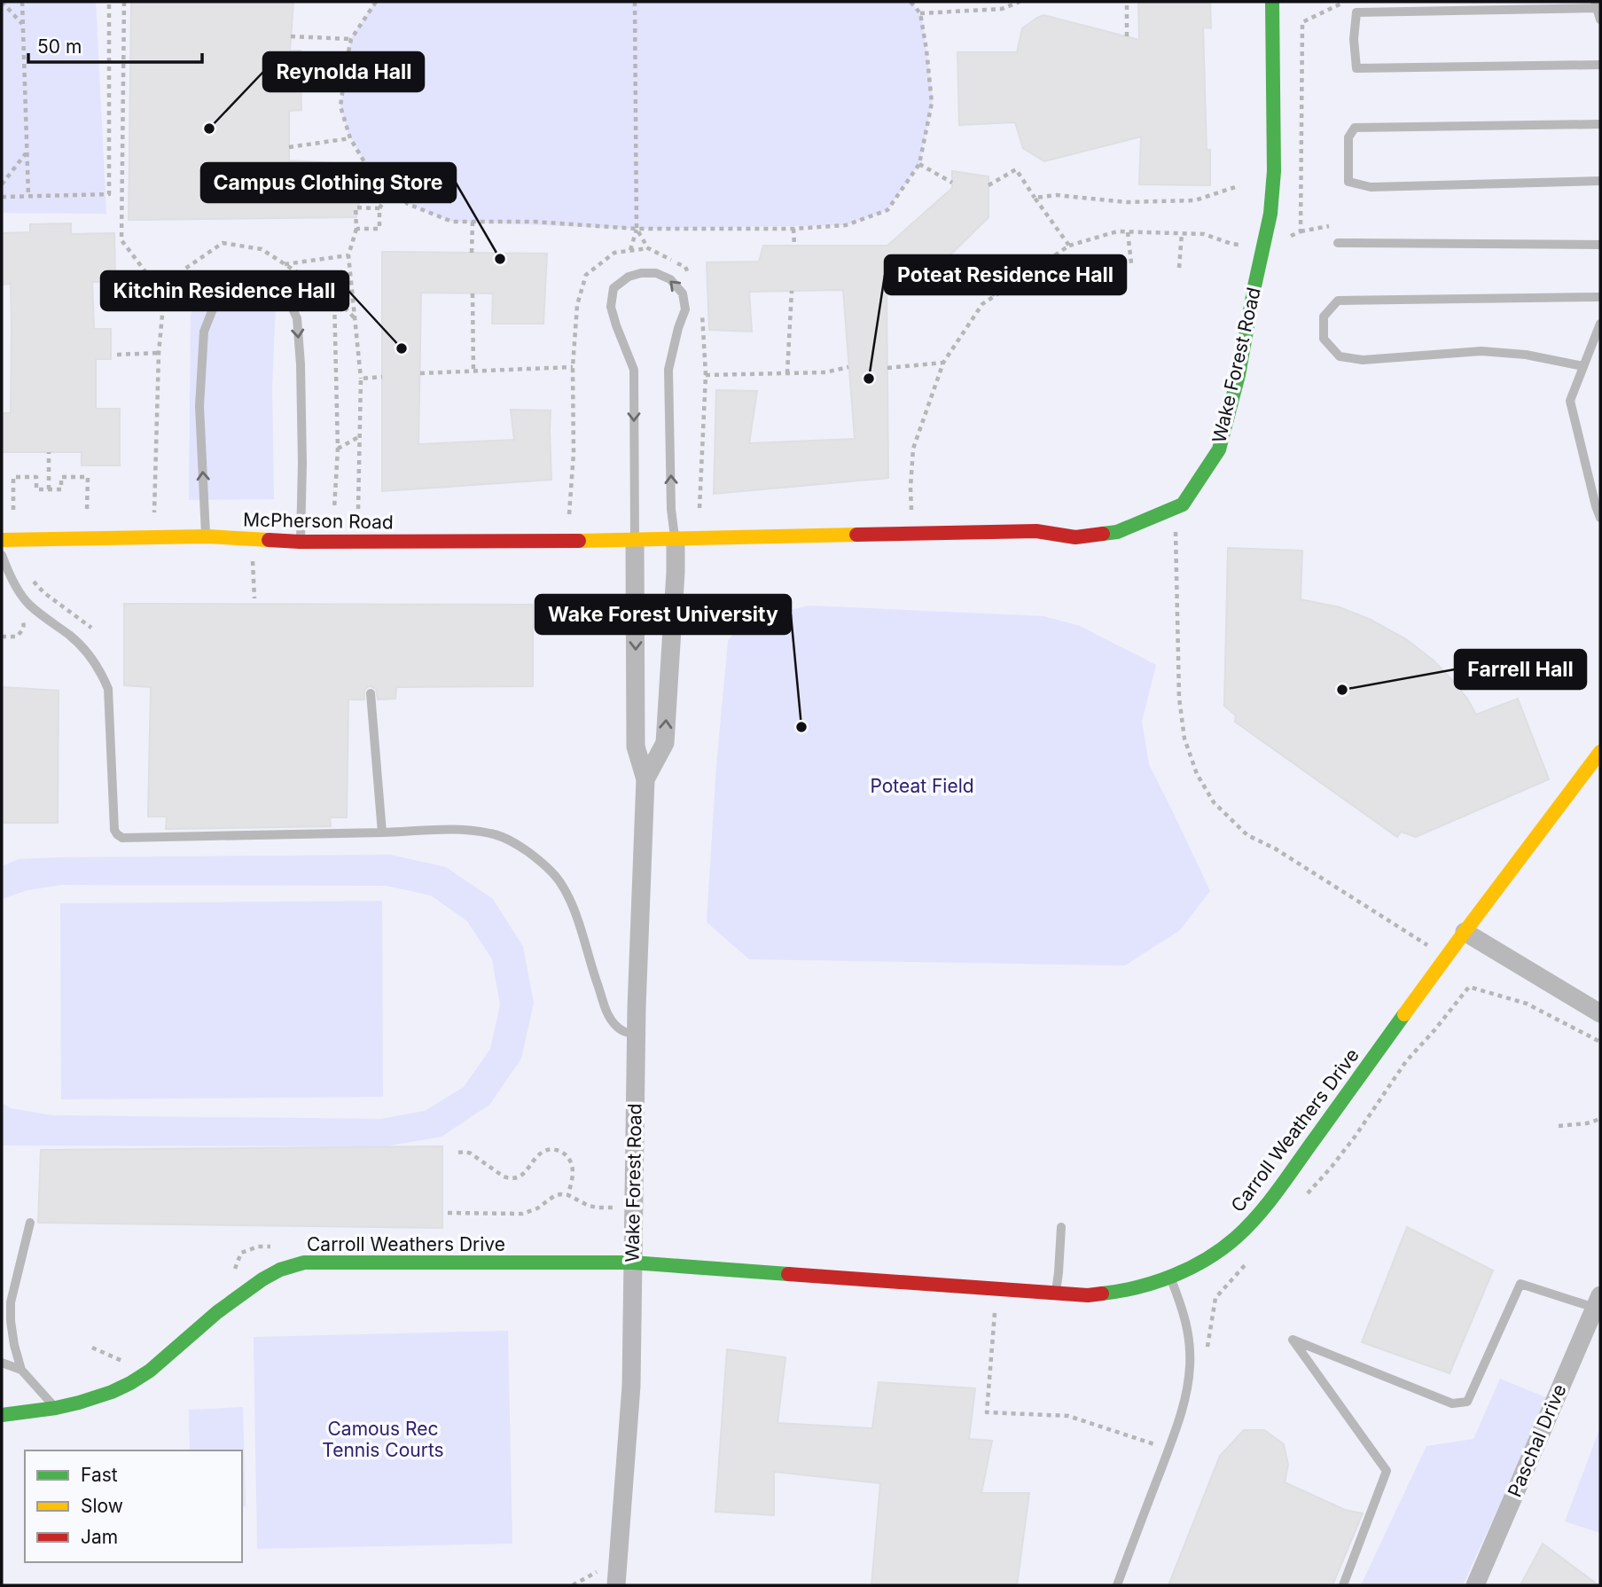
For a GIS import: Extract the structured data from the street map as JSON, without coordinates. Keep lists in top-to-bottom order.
{
  "streets": {
    "street": [
      "Wake Forest Road",
      "McPherson Road",
      "Carroll Weathers Drive",
      "Paschal Drive"
    ]
  },
  "crossings": [
    ["Wake Forest Road", "McPherson Road"],
    ["Wake Forest Road", "Carroll Weathers Drive"]
  ],
  "parks": ["Poteat Field", "Camous Rec Tennis Courts"],
  "places": [
    "Reynolda Hall",
    "Campus Clothing Store",
    "Kitchin Residence Hall",
    "Poteat Residence Hall",
    "Farrell Hall",
    "Wake Forest University"
  ],
  "legend": ["Fast", "Slow", "Jam"],
  "scale_bar": "50 m"
}
